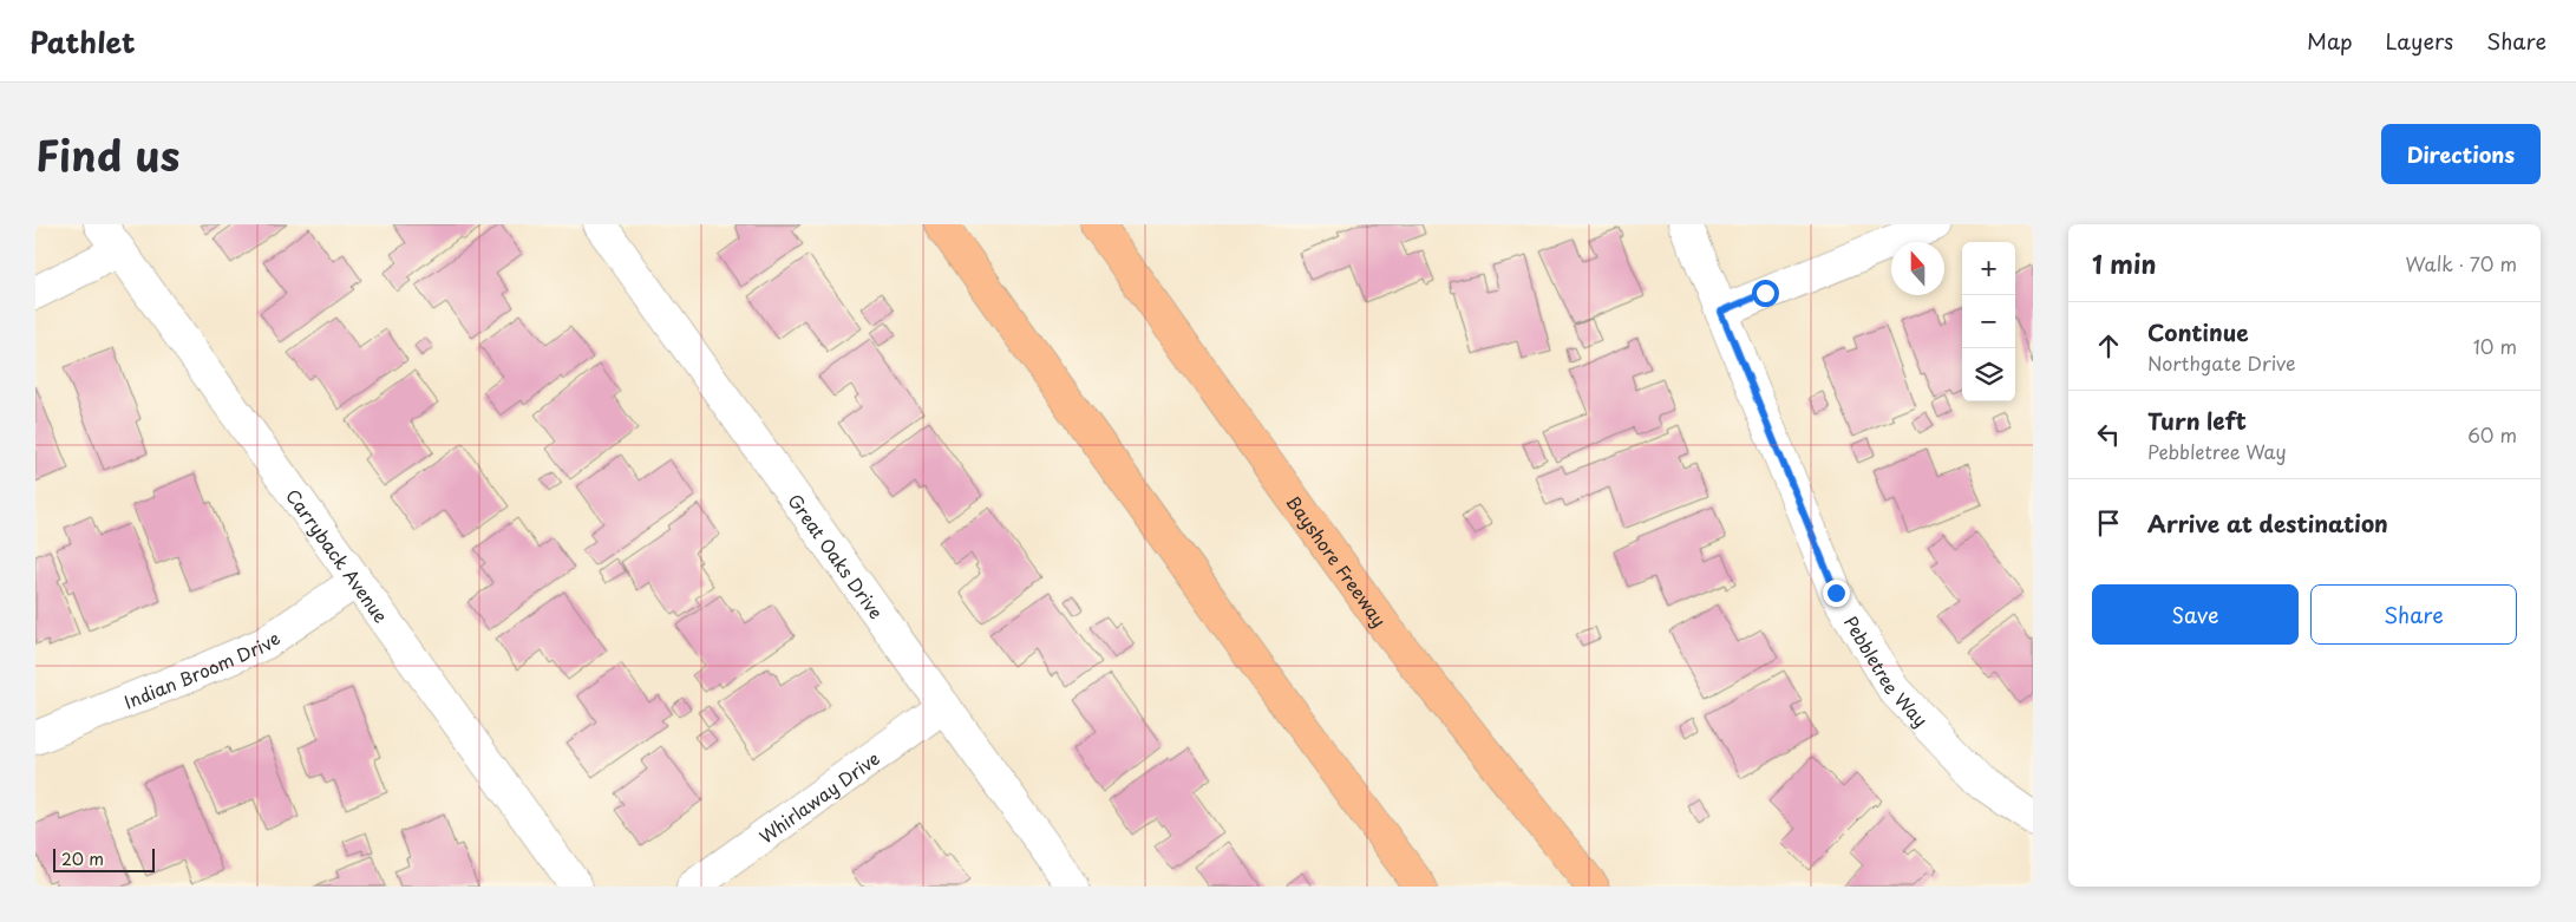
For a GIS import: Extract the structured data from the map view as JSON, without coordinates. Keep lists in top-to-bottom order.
{
  "streets": {
    "highway": ["Bayshore Freeway"],
    "street": [
      "Great Oaks Drive",
      "Carryback Avenue",
      "Indian Broom Drive",
      "Pebbletree Way",
      "Whirlaway Drive"
    ]
  },
  "crossings": [
    ["Great Oaks Drive", "Whirlaway Drive"],
    ["Carryback Avenue", "Indian Broom Drive"]
  ],
  "scale_bar": "20 m",
  "north": "top",
  "page": {
    "header": "Pathlet",
    "nav": ["Map", "Layers", "Share"],
    "title": "Find us",
    "buttons": [
      "Directions",
      ["Save", "Share"]
    ],
    "heading": ["1 min", "Walk · 70 m"],
    "map_buttons": ["+", "−"],
    "list": [
      ["Continue", "Northgate Drive", "10 m"],
      ["Turn left", "Pebbletree Way", "60 m"],
      "Arrive at destination"
    ],
    "scale": "20 m"
  }
}
